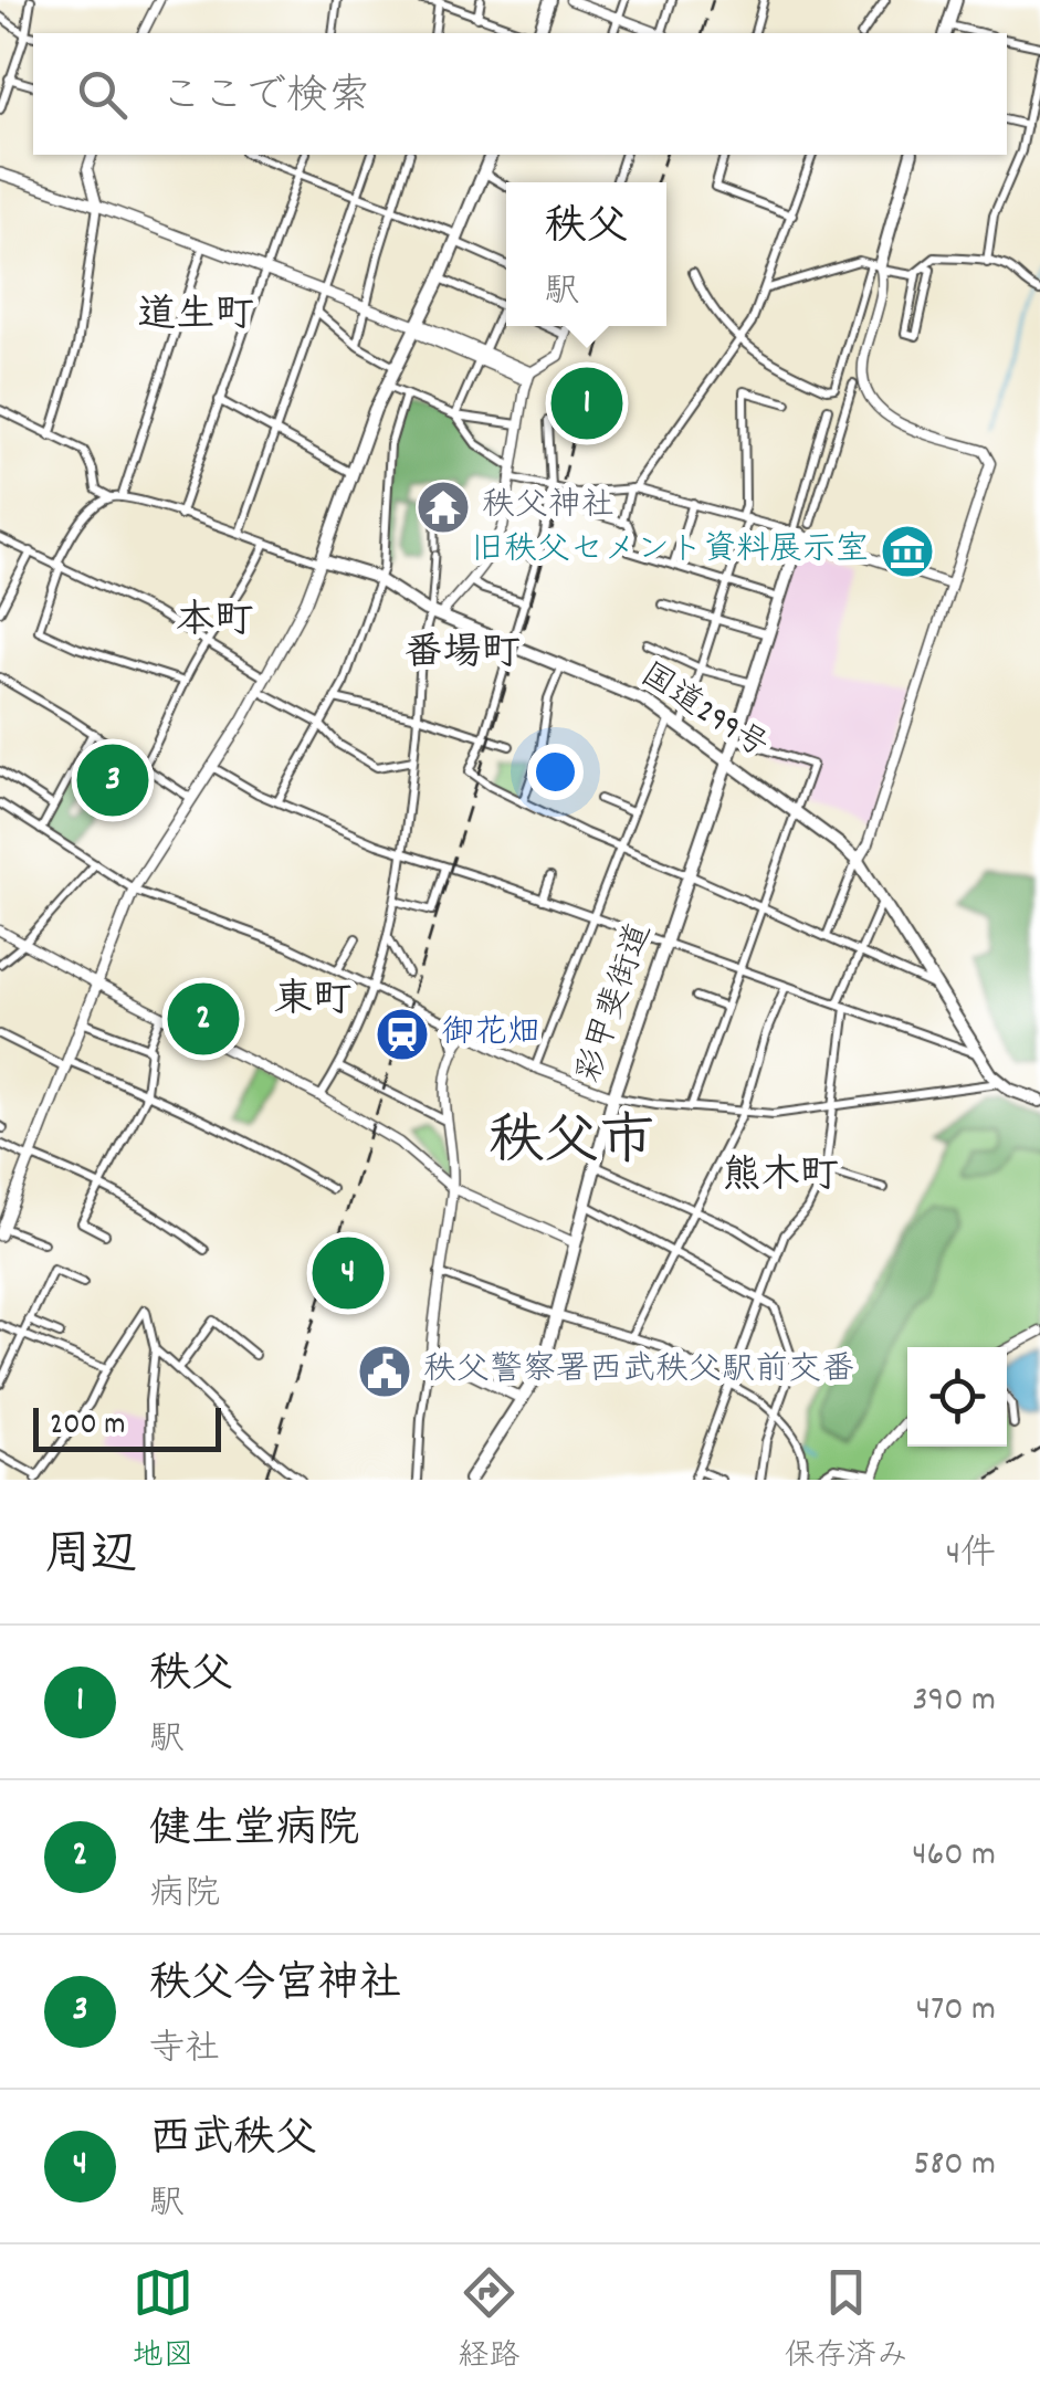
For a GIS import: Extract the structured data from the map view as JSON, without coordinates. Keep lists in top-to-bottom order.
{
  "streets": {
    "highway": ["国道299号", "彩甲斐街道"]
  },
  "crossings": [
    ["国道299号", "彩甲斐街道"]
  ],
  "districts": [
    "道生町",
    "本町",
    "番場町",
    "東町",
    "秩父市",
    "熊木町"
  ],
  "places": {
    "temple": ["秩父神社"],
    "museum": ["旧秩父セメント資料展示室"],
    "station": ["御花畑"],
    "public building": ["秩父警察署西武秩父駅前交番"]
  },
  "scale_bar": "200 m",
  "page": {
    "search": "ここで検索",
    "popup": ["秩父", "駅"],
    "pins": [
      "1",
      "3",
      "2",
      "4"
    ],
    "scale": "200 m",
    "heading": ["周辺", "4件"],
    "list": [
      {
        "mark": "1",
        "name": "秩父",
        "note": "駅",
        "value": "390 m"
      },
      {
        "mark": "2",
        "name": "健生堂病院",
        "note": "病院",
        "value": "460 m"
      },
      {
        "mark": "3",
        "name": "秩父今宮神社",
        "note": "寺社",
        "value": "470 m"
      },
      {
        "mark": "4",
        "name": "西武秩父",
        "note": "駅",
        "value": "580 m"
      }
    ],
    "nav": ["地図", "経路", "保存済み"]
  }
}
